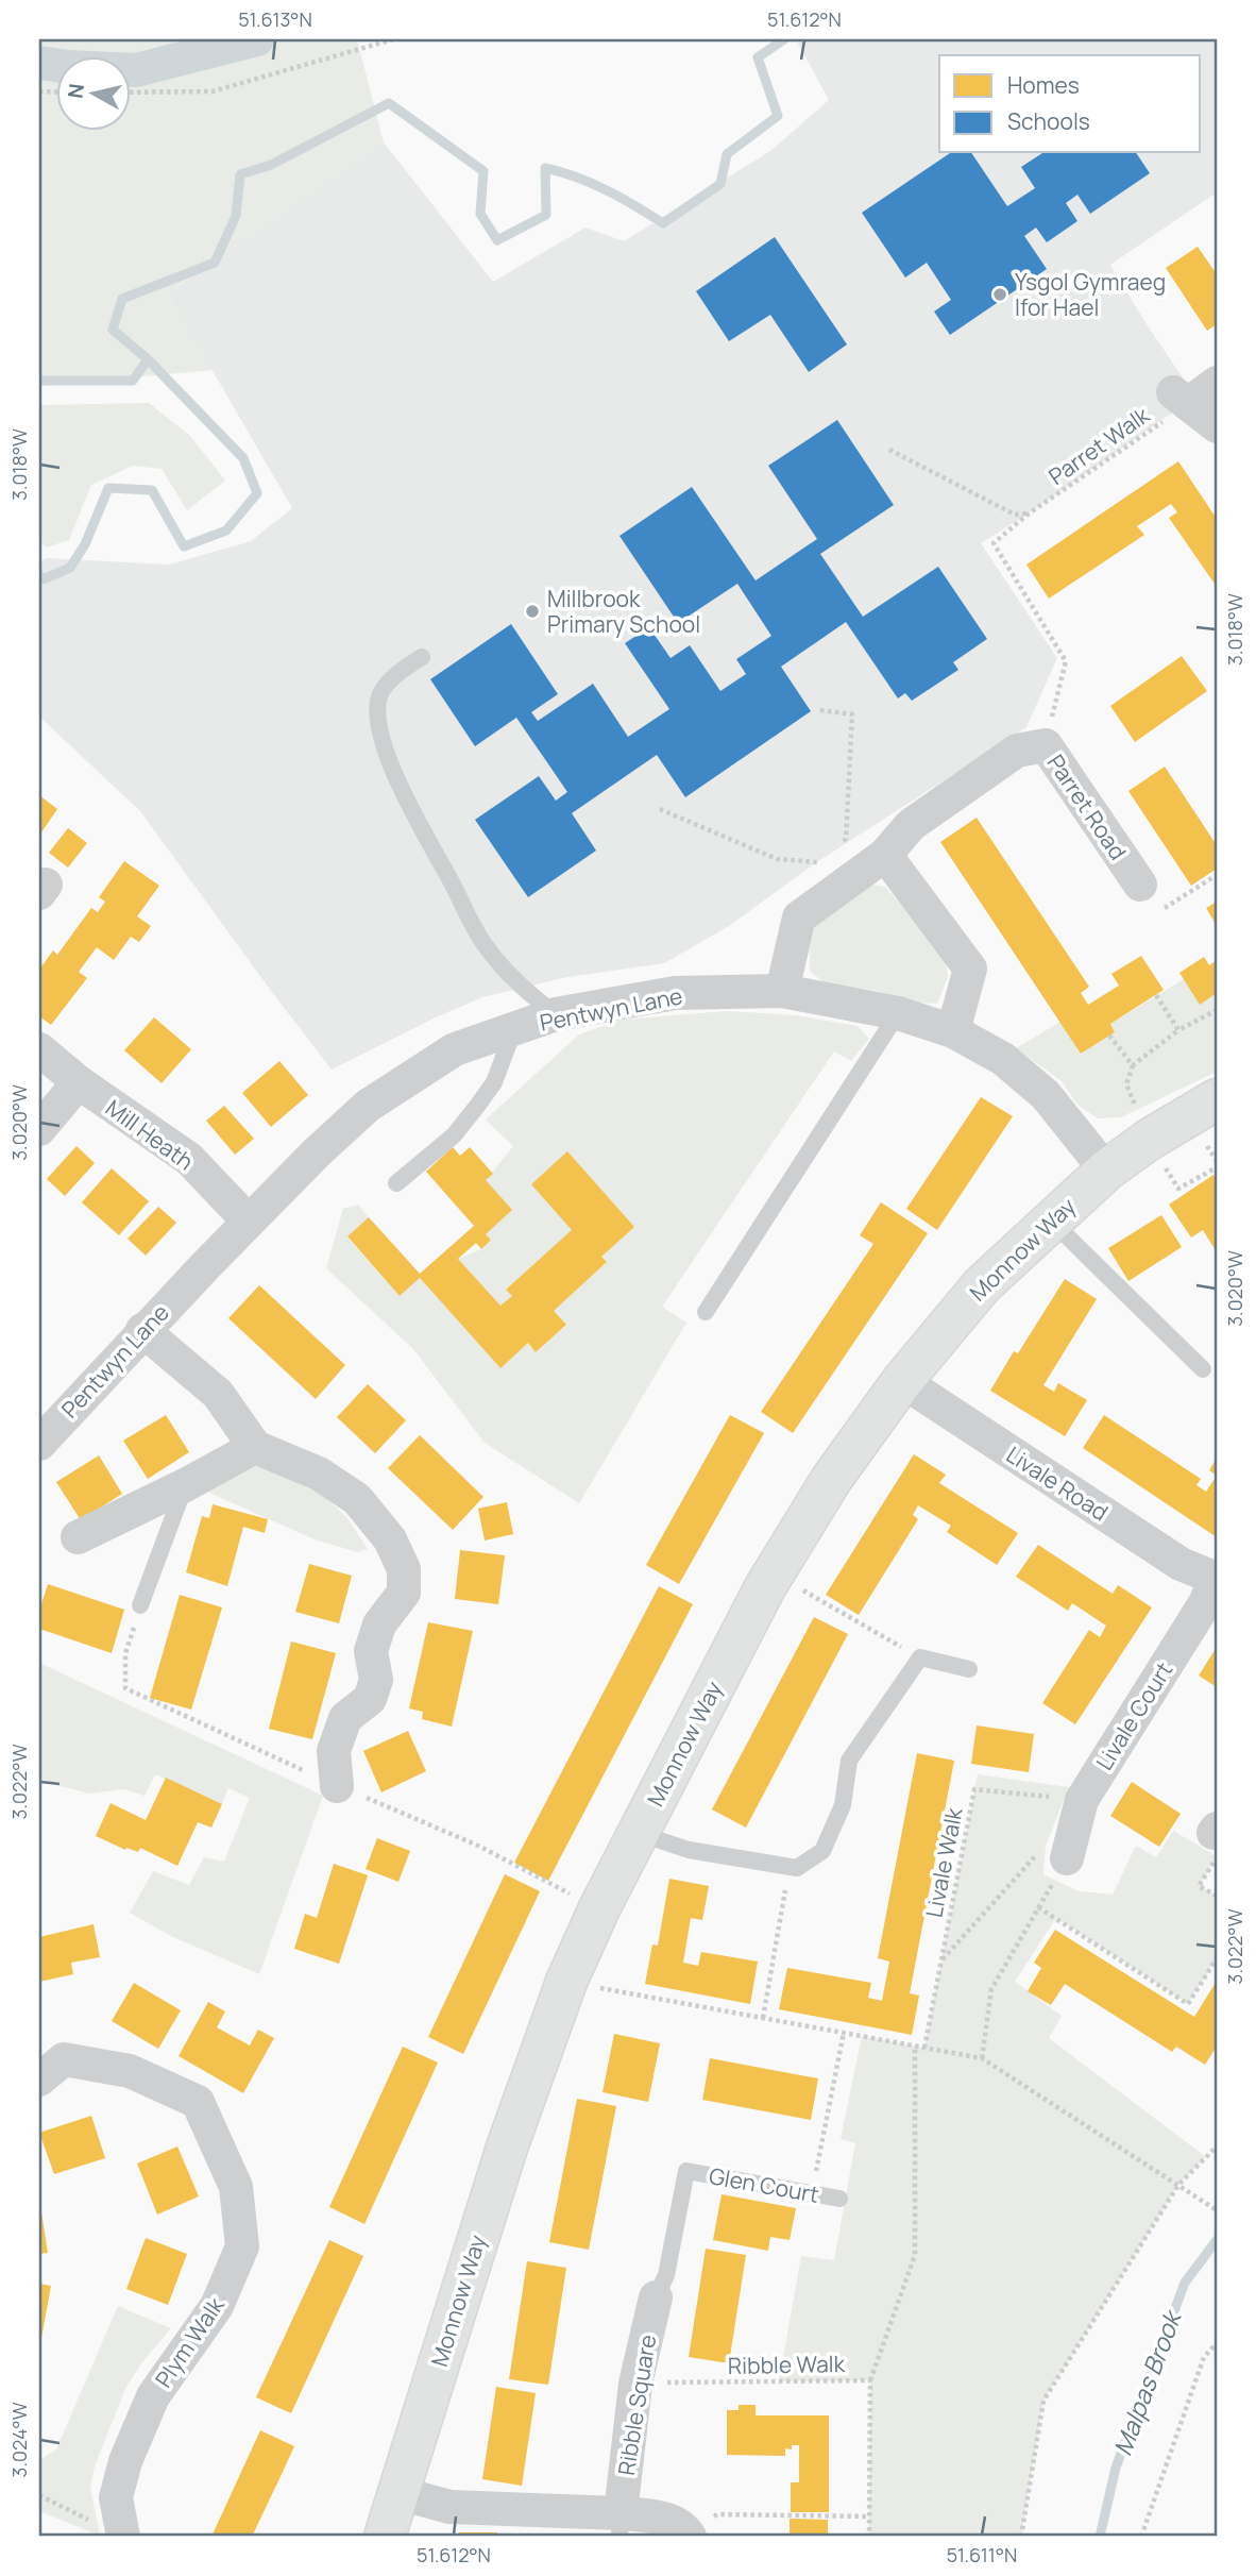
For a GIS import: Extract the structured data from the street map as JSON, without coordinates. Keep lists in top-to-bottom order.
{
  "streets": {
    "street": [
      "Parret Road",
      "Pentwyn Lane",
      "Mill Heath",
      "Monnow Way",
      "Livale Road",
      "Livale Court",
      "Plym Walk",
      "Ribble Square"
    ],
    "lane": ["Glen Court"],
    "path": ["Parret Walk", "Livale Walk", "Ribble Walk"]
  },
  "crossings": [
    ["Parret Walk", "Parret Road"],
    ["Parret Road", "Pentwyn Lane"],
    ["Pentwyn Lane", "Mill Heath"],
    ["Pentwyn Lane", "Monnow Way"],
    ["Monnow Way", "Livale Road"],
    ["Livale Road", "Livale Court"],
    ["Livale Court", "Livale Walk"],
    ["Glen Court", "Ribble Square"],
    ["Ribble Walk", "Ribble Square"]
  ],
  "water": ["Malpas Brook"],
  "places": ["Ysgol Gymraeg Ifor Hael", "Millbrook Primary School"],
  "legend": ["Homes", "Schools"],
  "north": "left",
  "coordinates": [
    "51.613°N",
    "51.612°N",
    "3.018°W",
    "3.020°W",
    "3.022°W",
    "3.024°W",
    "51.611°N"
  ]
}
